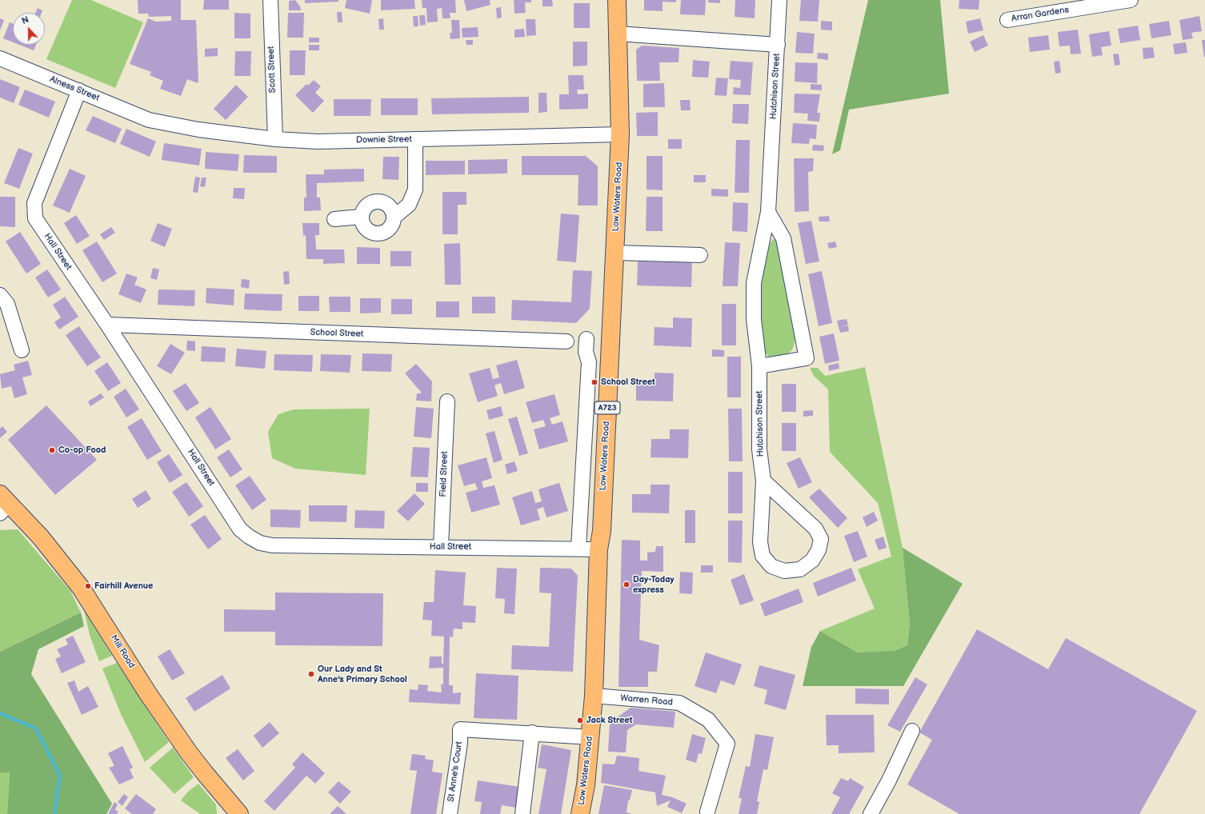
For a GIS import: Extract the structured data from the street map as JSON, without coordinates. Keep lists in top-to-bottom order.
{
  "streets": {
    "main road": ["Low Waters Road", "A723", "Mill Road"],
    "street": [
      "Arran Gardens",
      "Scott Street",
      "Hutchison Street",
      "Alness Street",
      "Downie Street",
      "Hall Street",
      "School Street",
      "Field Street",
      "Warren Road",
      "St Anne's Court"
    ]
  },
  "crossings": [
    ["Scott Street", "Downie Street"],
    ["Hutchison Street", "Low Waters Road"],
    ["Alness Street", "Downie Street"],
    ["Alness Street", "Hall Street"],
    ["Downie Street", "Low Waters Road"],
    ["Low Waters Road", "Hall Street"],
    ["Low Waters Road", "Warren Road"],
    ["Hall Street", "School Street"],
    ["Hall Street", "Field Street"]
  ],
  "places": [
    "School Street",
    "Co-op Food",
    "Day-Today express",
    "Fairhill Avenue",
    "Our Lady and St Anne's Primary School",
    "Jack Street"
  ],
  "north": "top"
}
